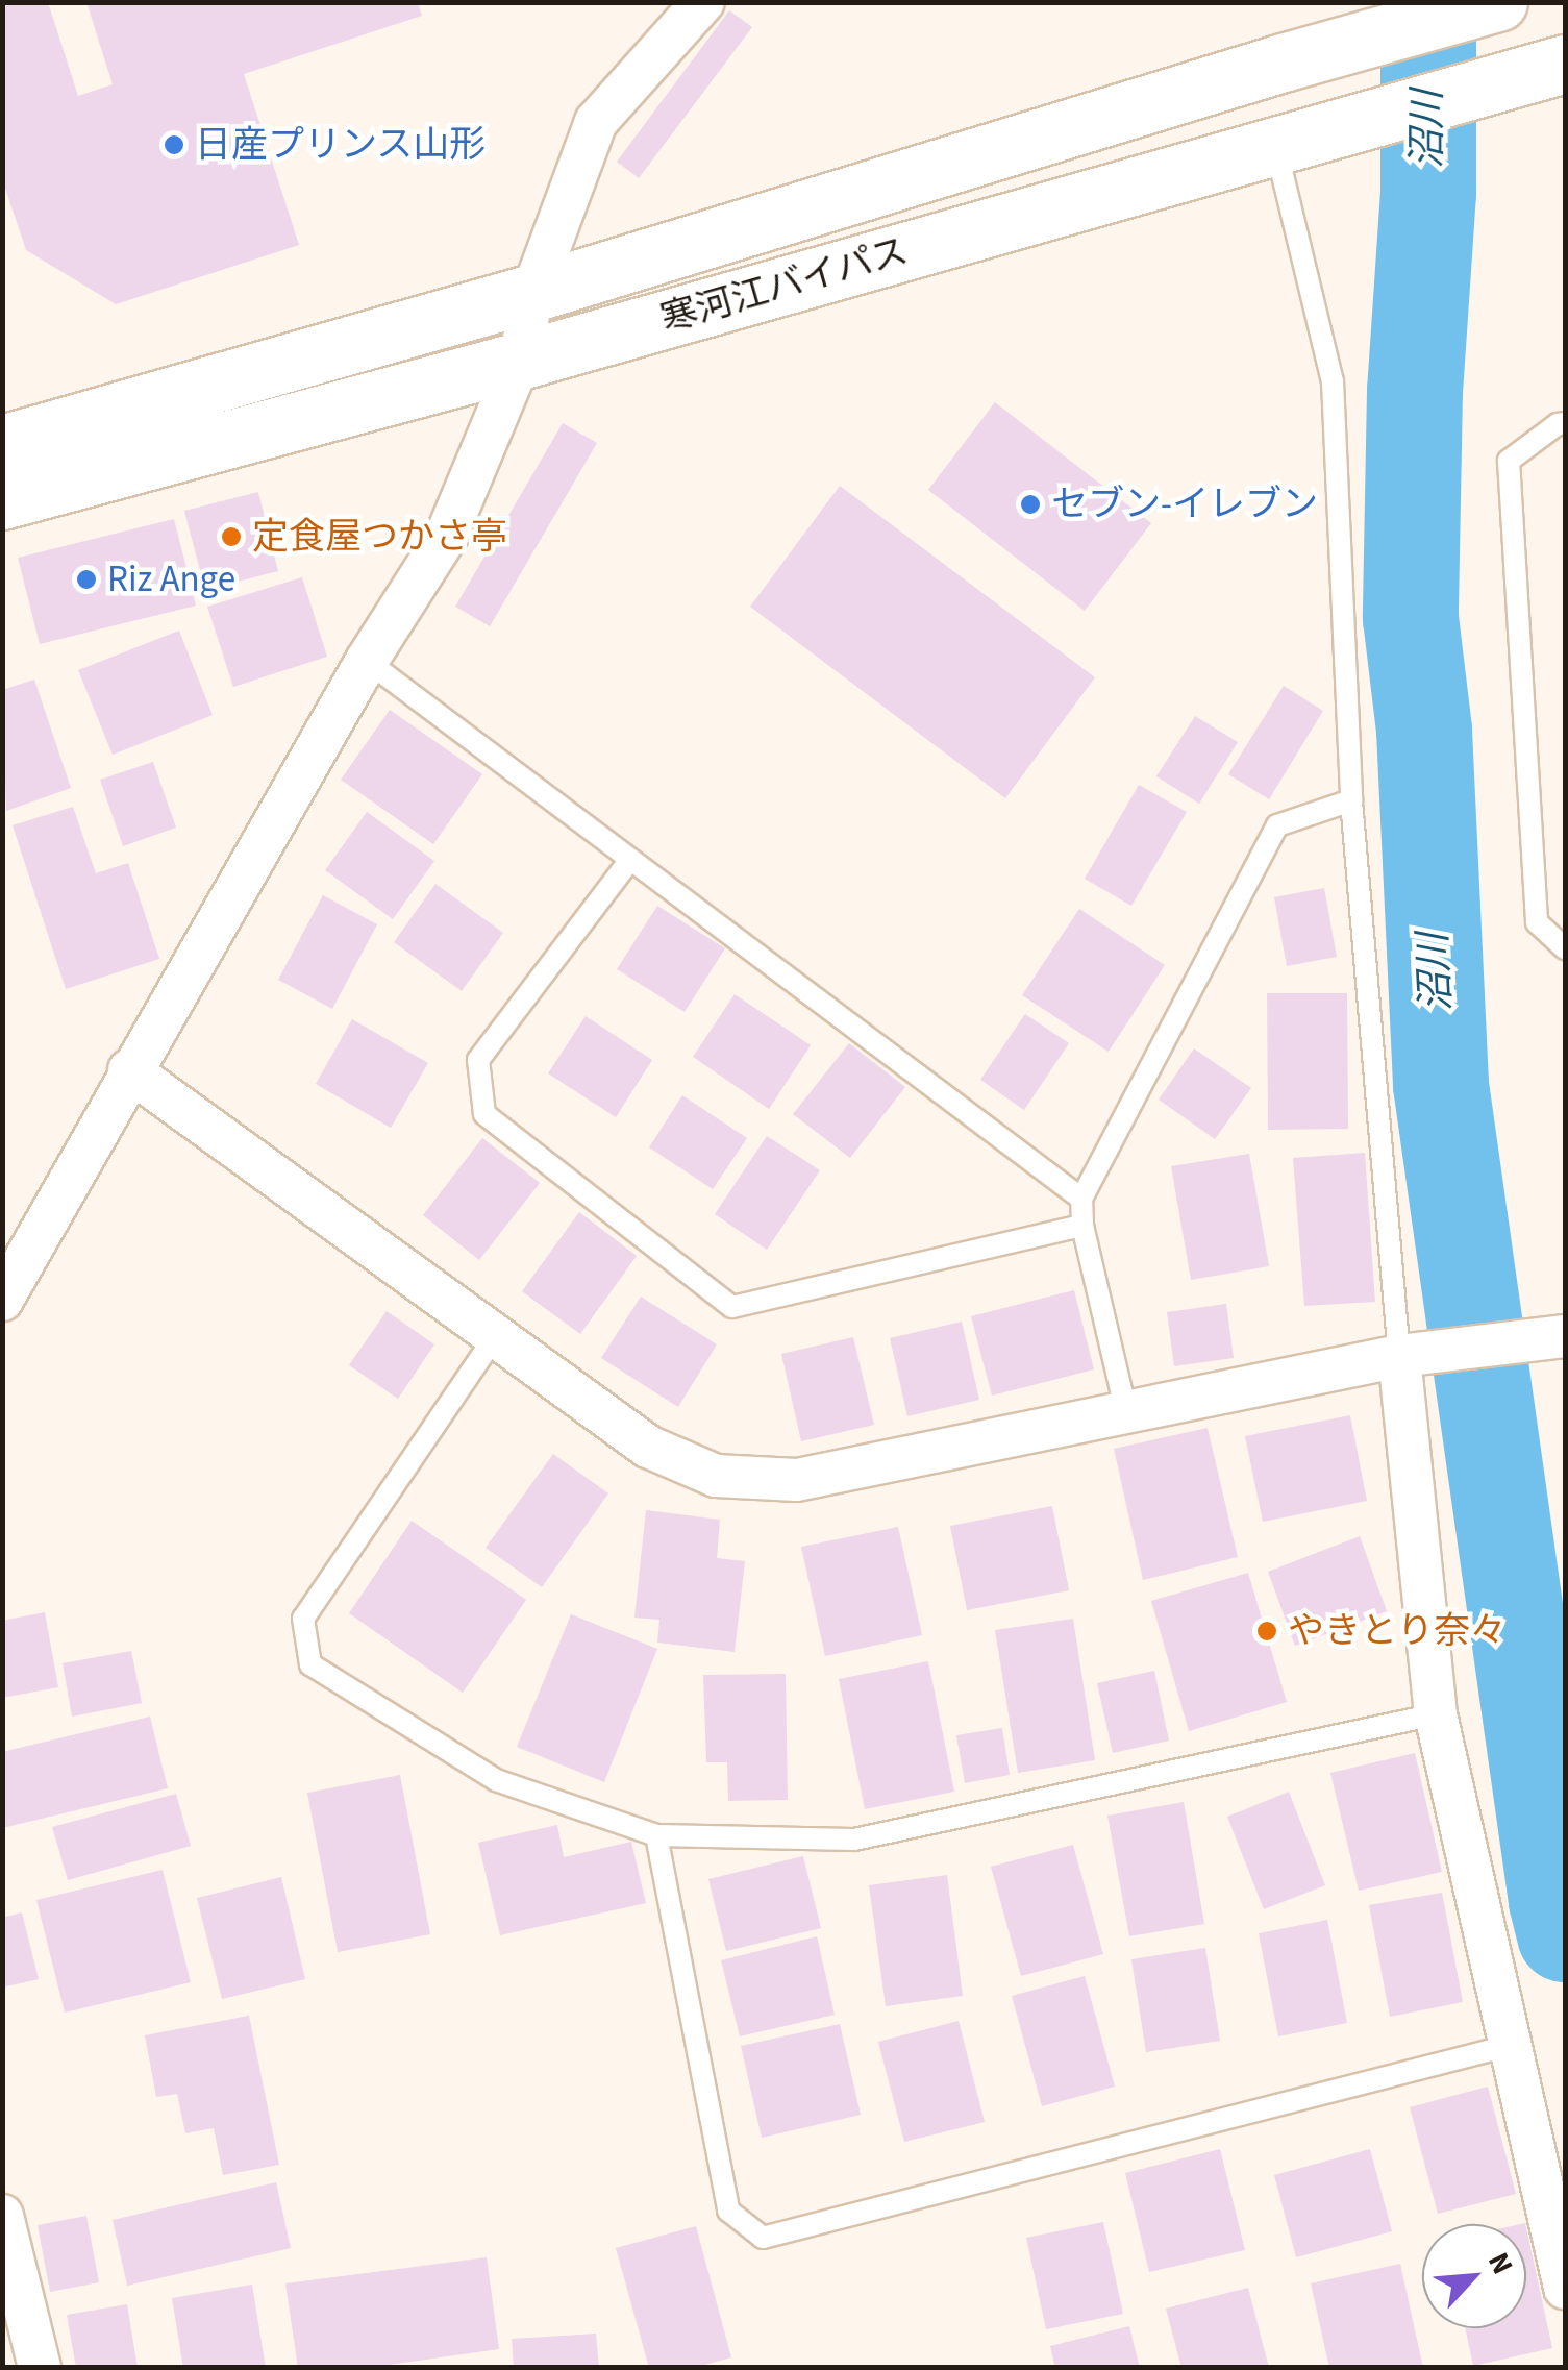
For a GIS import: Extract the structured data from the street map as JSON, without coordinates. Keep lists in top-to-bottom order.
{
  "streets": {
    "highway": ["寒河江バイパス"]
  },
  "water": ["沼川"],
  "places": [
    "日産プリンス山形",
    "セブン-イレブン",
    "定食屋つかさ亭",
    "Riz Ange",
    "やきとり奈々"
  ],
  "north": "top right"
}
